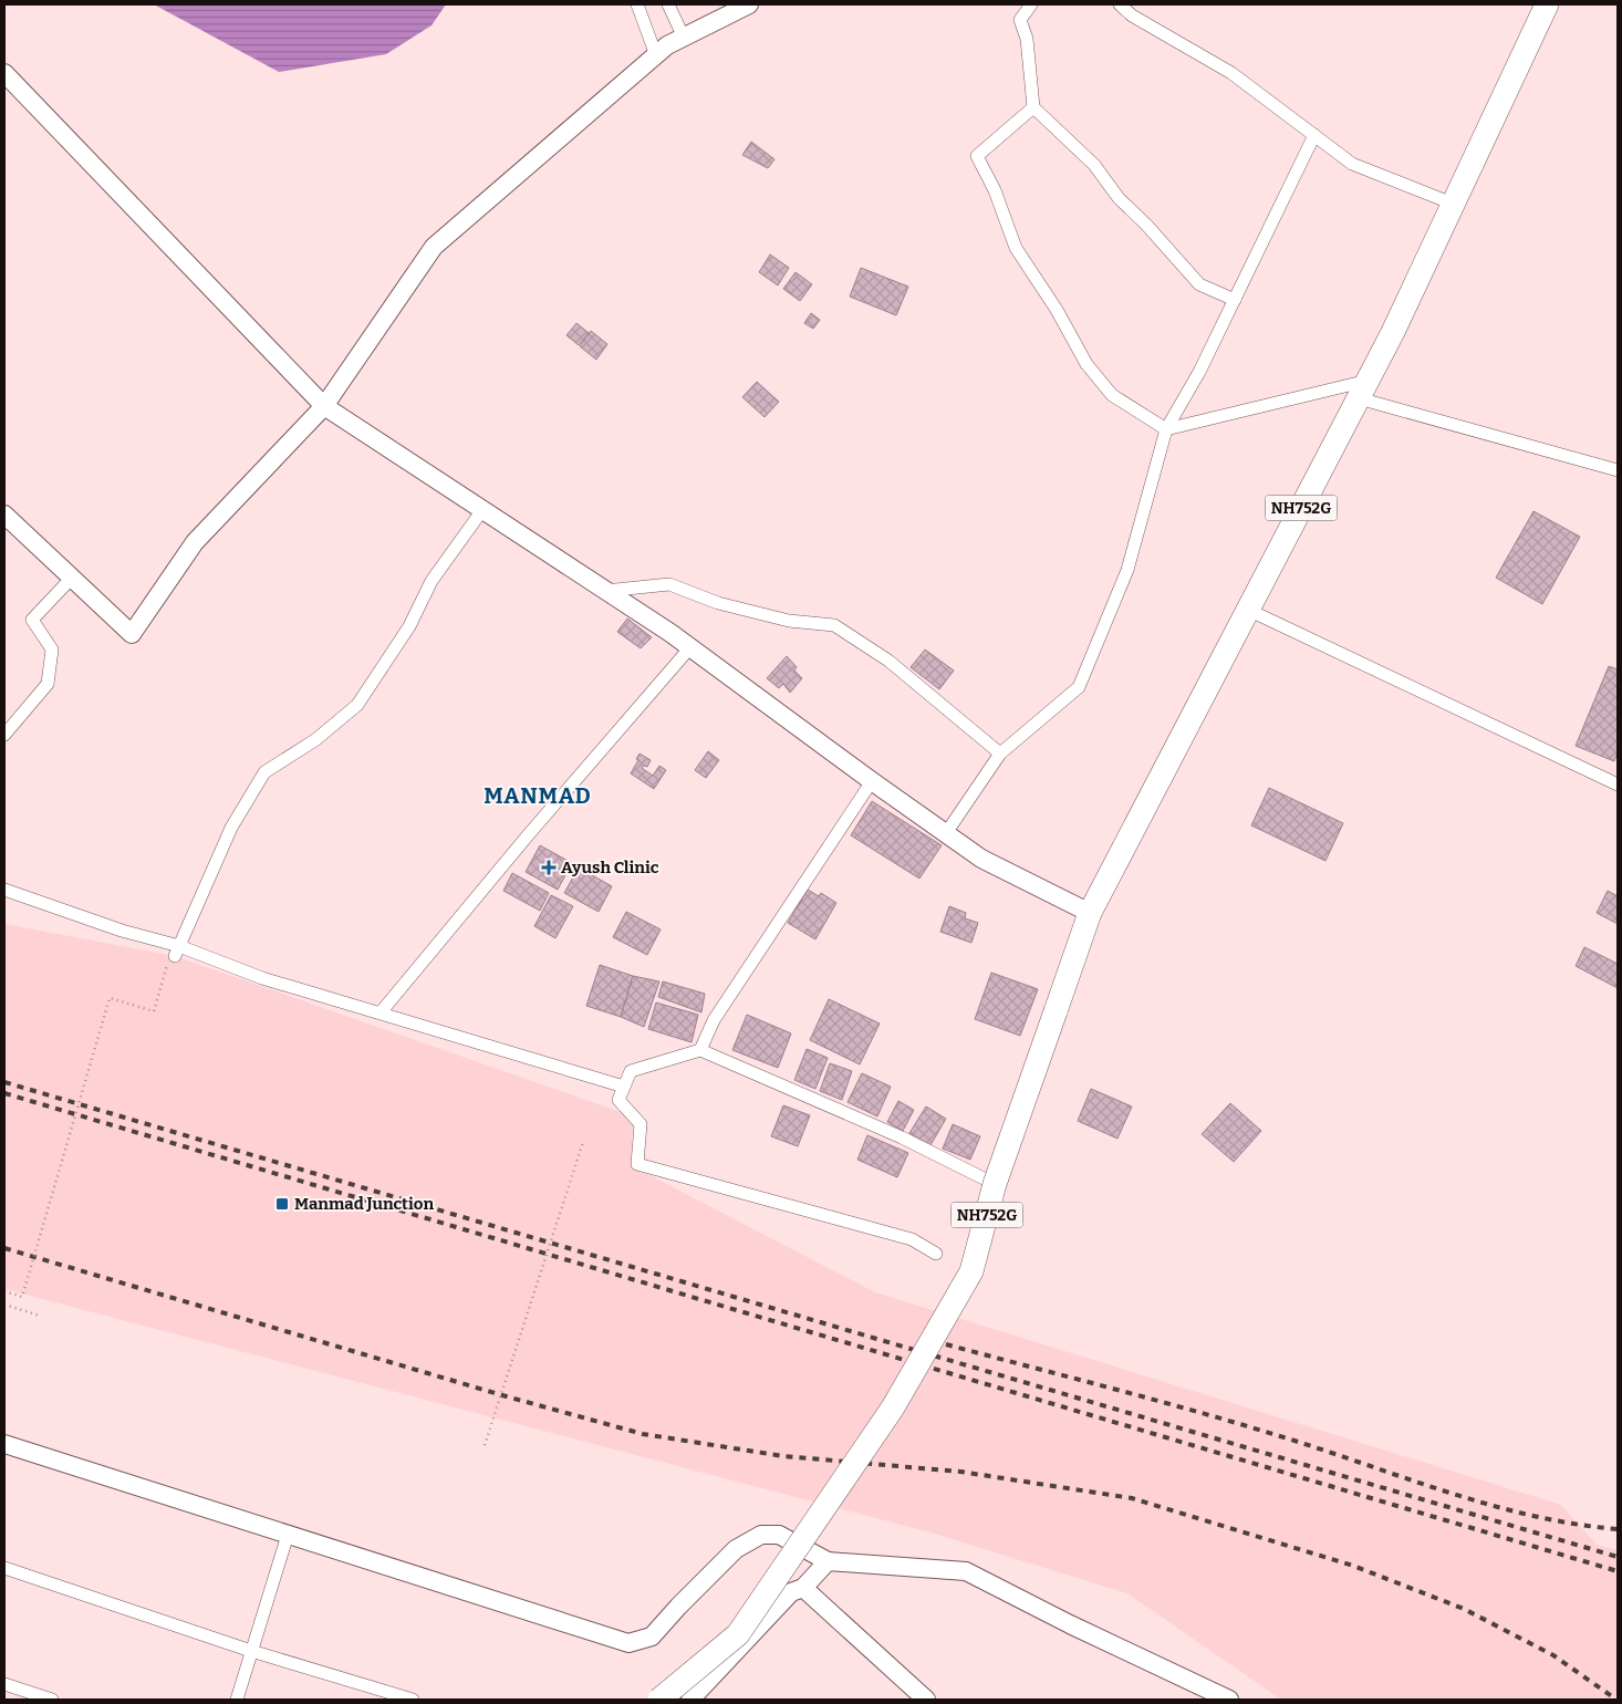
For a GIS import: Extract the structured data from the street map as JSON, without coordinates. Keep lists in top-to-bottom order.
{
  "streets": {
    "highway": ["NH752G"]
  },
  "districts": ["MANMAD"],
  "places": {
    "health": ["Ayush Clinic"],
    "transit": ["Manmad Junction"]
  }
}
